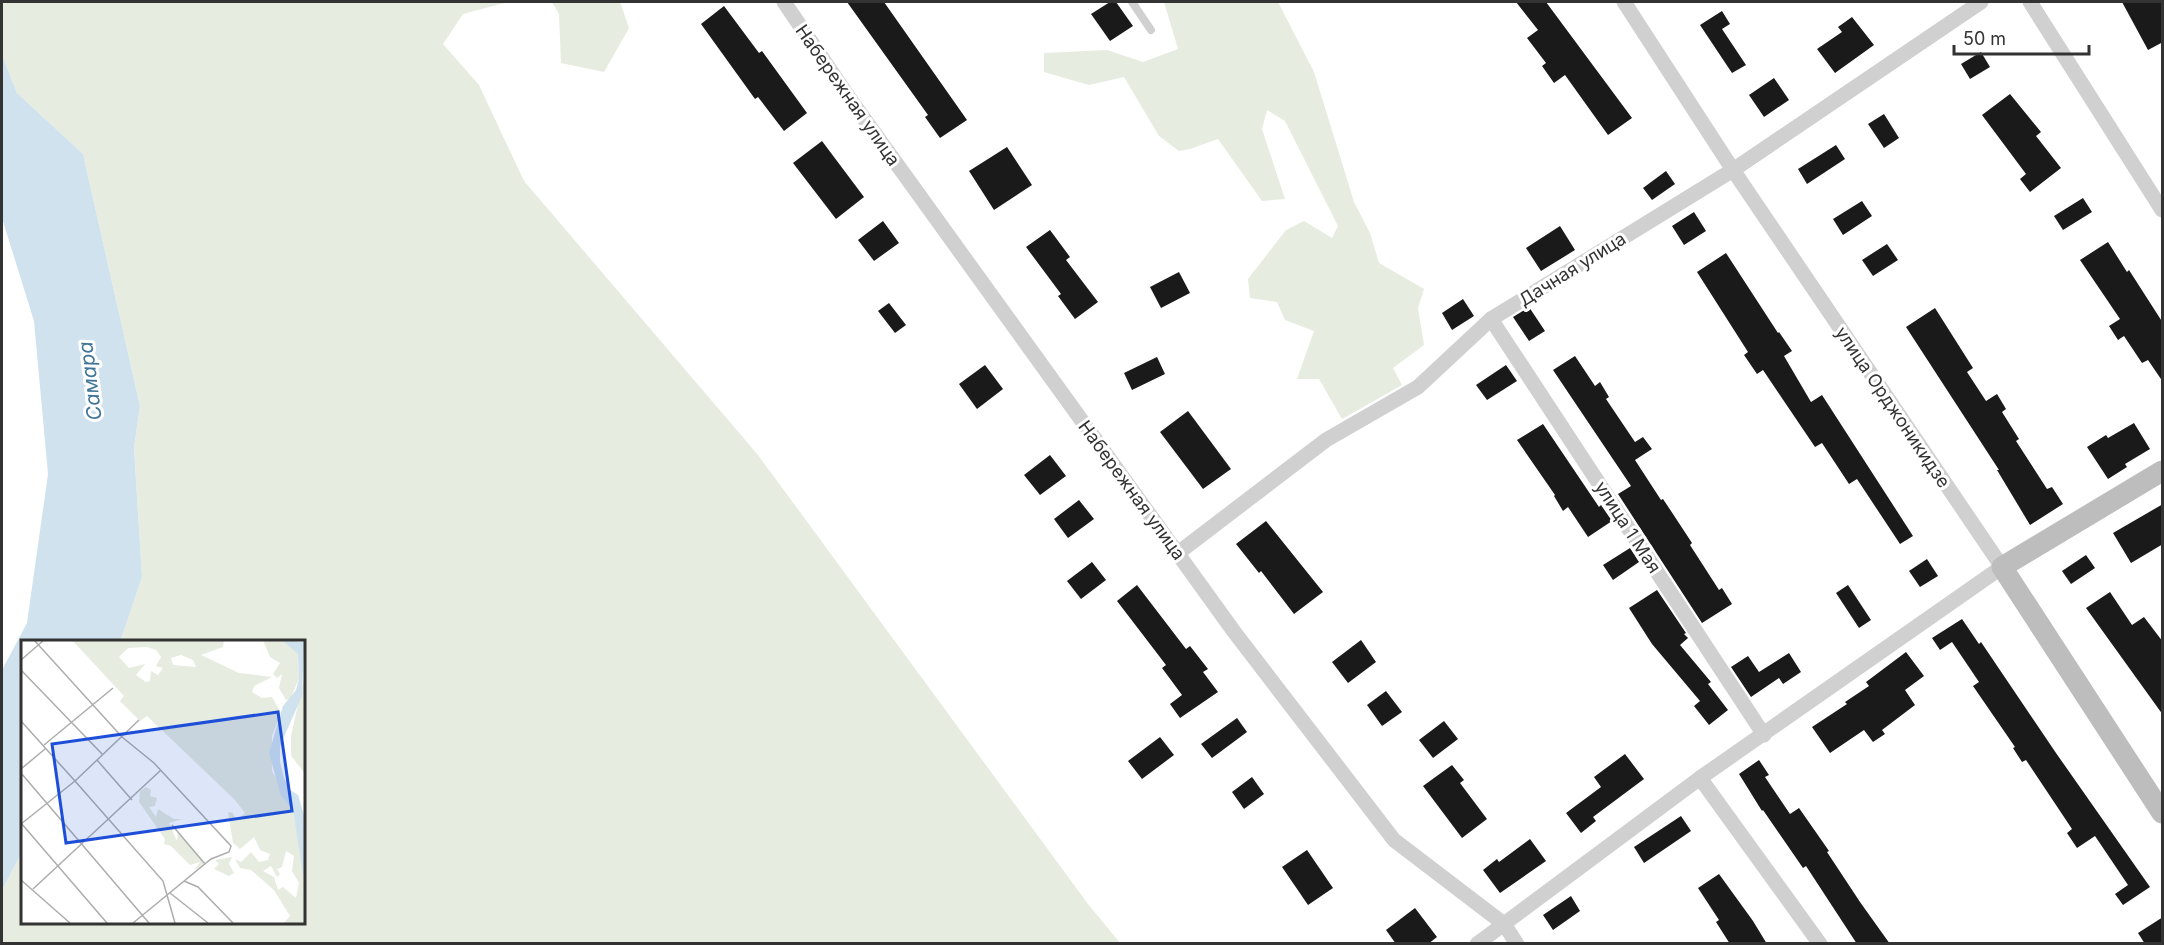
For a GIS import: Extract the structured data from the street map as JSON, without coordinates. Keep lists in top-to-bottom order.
{
  "streets": {
    "main road": ["улица Орджоникидзе"],
    "street": ["Набережная улица", "Дачная улица", "улица 1 Мая"]
  },
  "crossings": [
    ["Набережная улица", "Дачная улица"],
    ["Дачная улица", "улица Орджоникидзе"],
    ["Дачная улица", "улица 1 Мая"]
  ],
  "water": ["Самара"],
  "scale_bar": "50 m"
}
